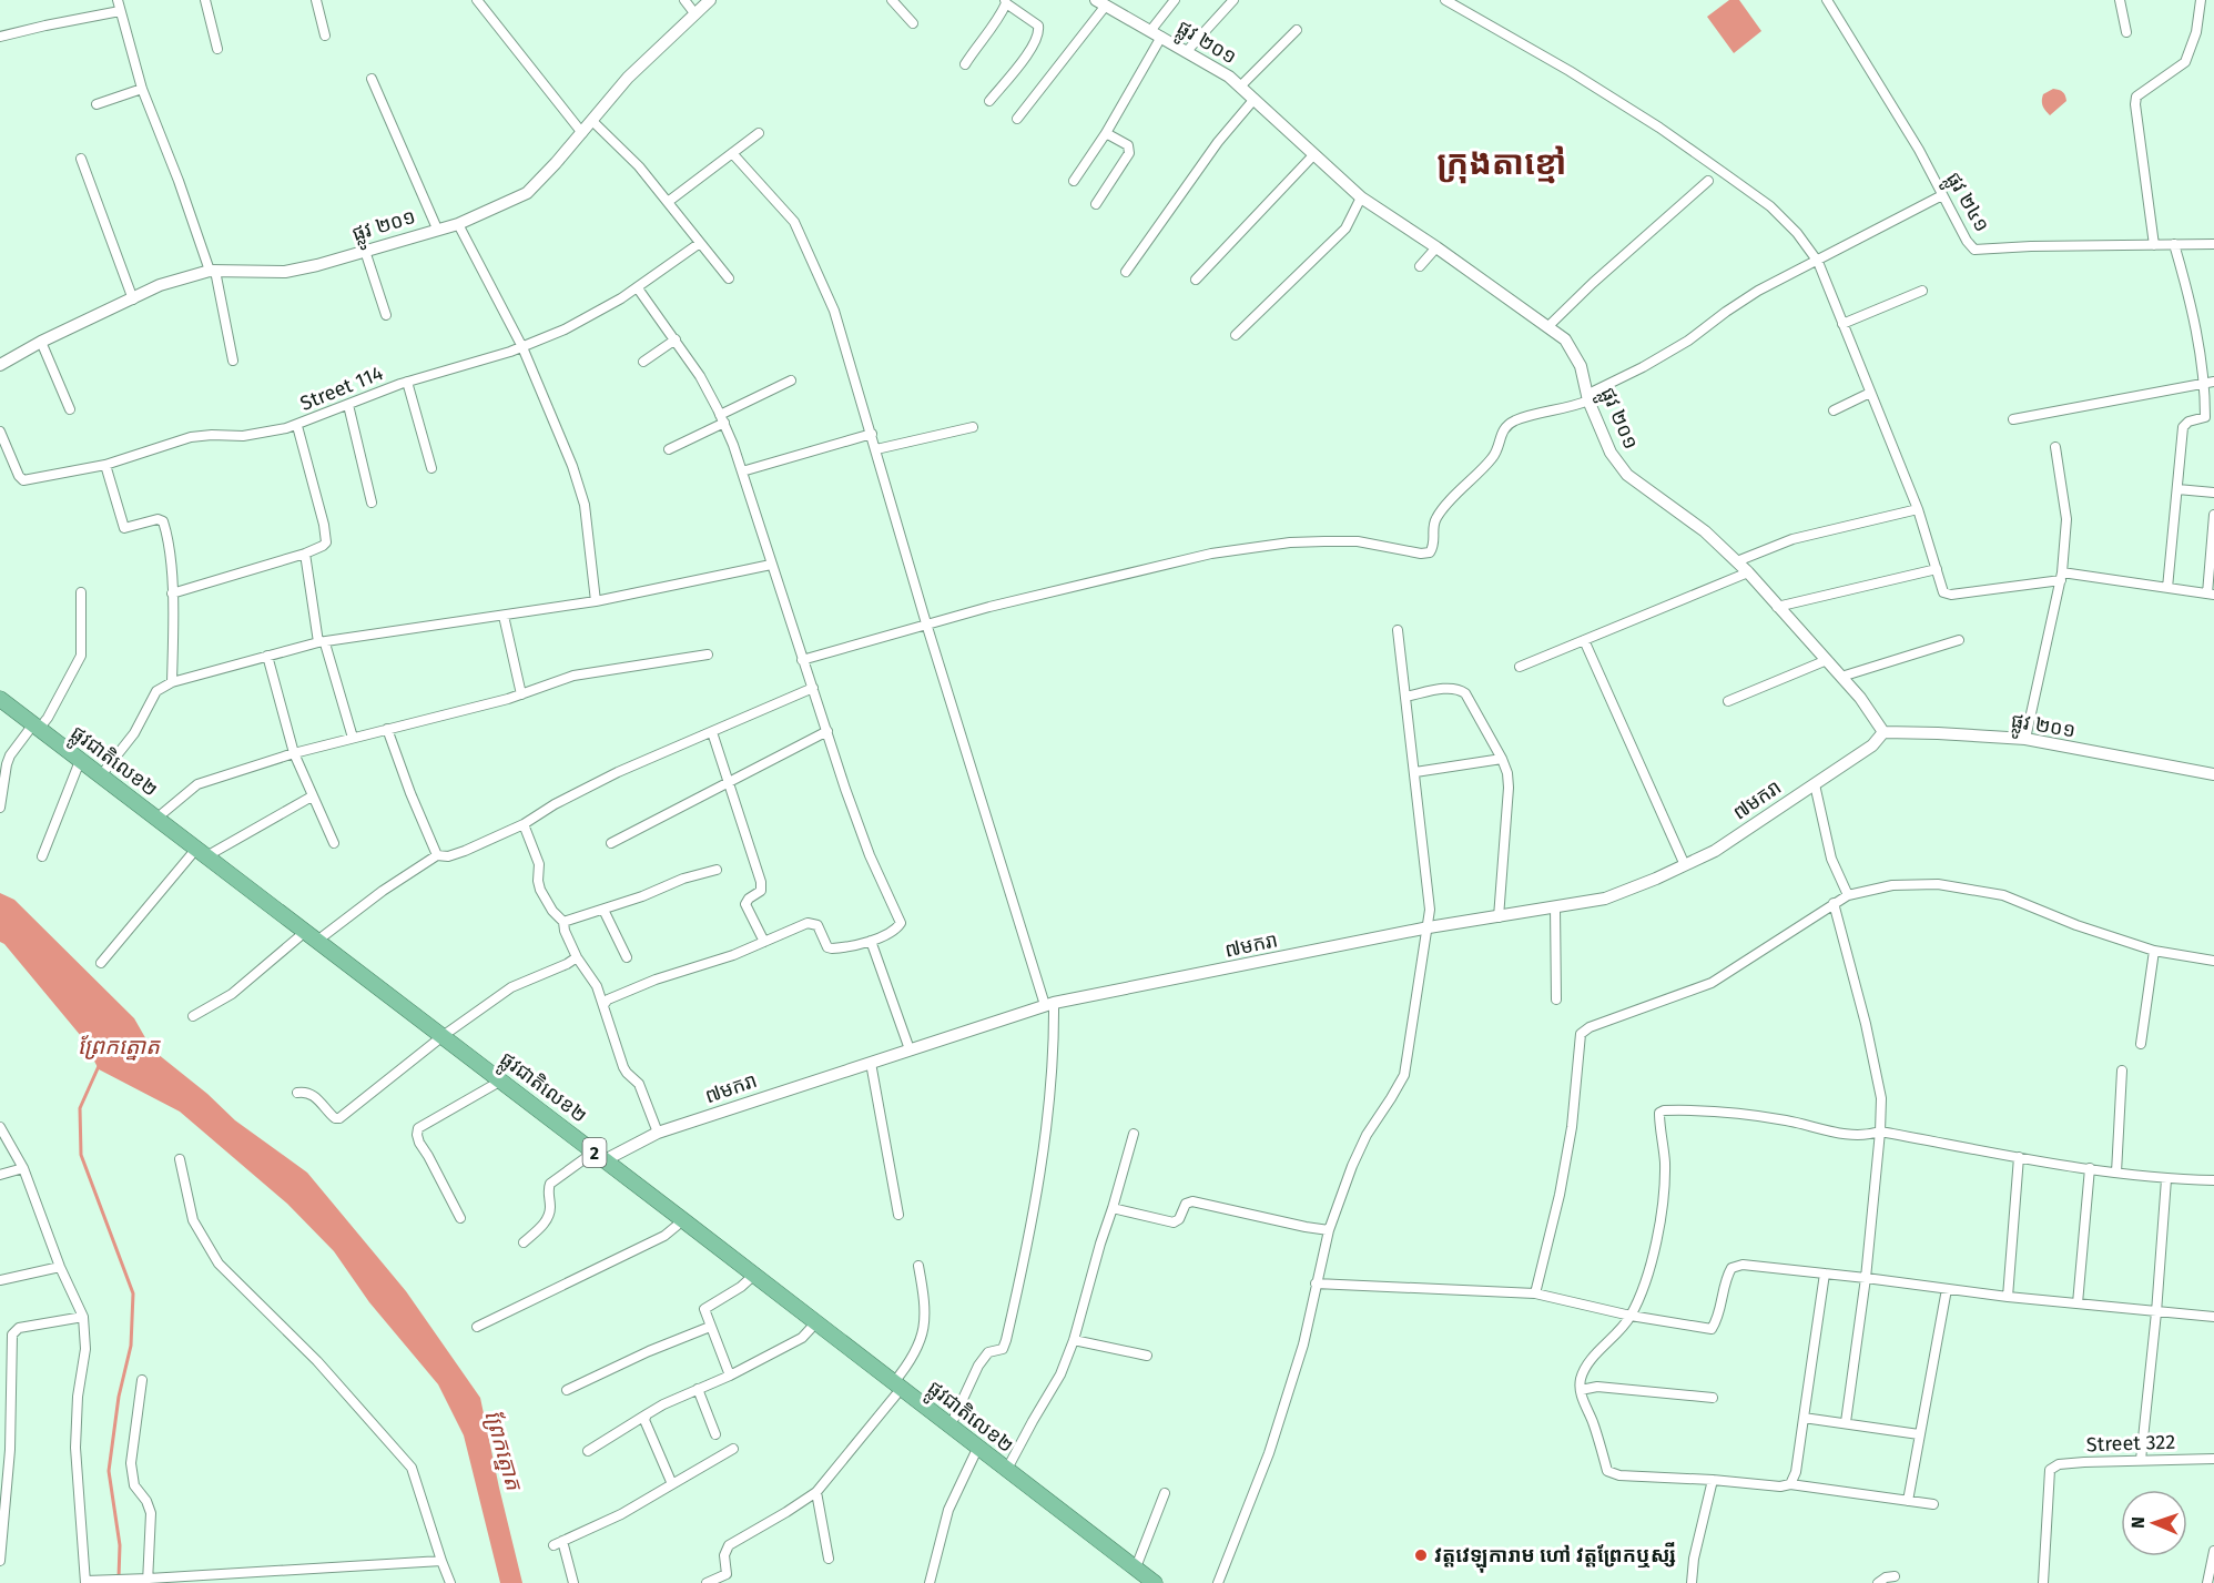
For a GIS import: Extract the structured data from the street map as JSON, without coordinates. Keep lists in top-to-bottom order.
{
  "streets": {
    "highway": ["ផ្លូវជាតិលេខ២", "2"],
    "street": [
      "ផ្លូវ ២០១",
      "ផ្លូវ ២៤១",
      "Street 114",
      "៧មករា",
      "Street 322"
    ]
  },
  "crossings": [
    ["ផ្លូវ ២០១", "៧មករា"],
    ["ផ្លូវជាតិលេខ២", "៧មករា"]
  ],
  "districts": ["ក្រុងតាខ្មៅ"],
  "water": ["ព្រែកត្នោត"],
  "places": ["វត្តវេឡុការាម ហៅ វត្តព្រែកឬស្សី"],
  "north": "left"
}
